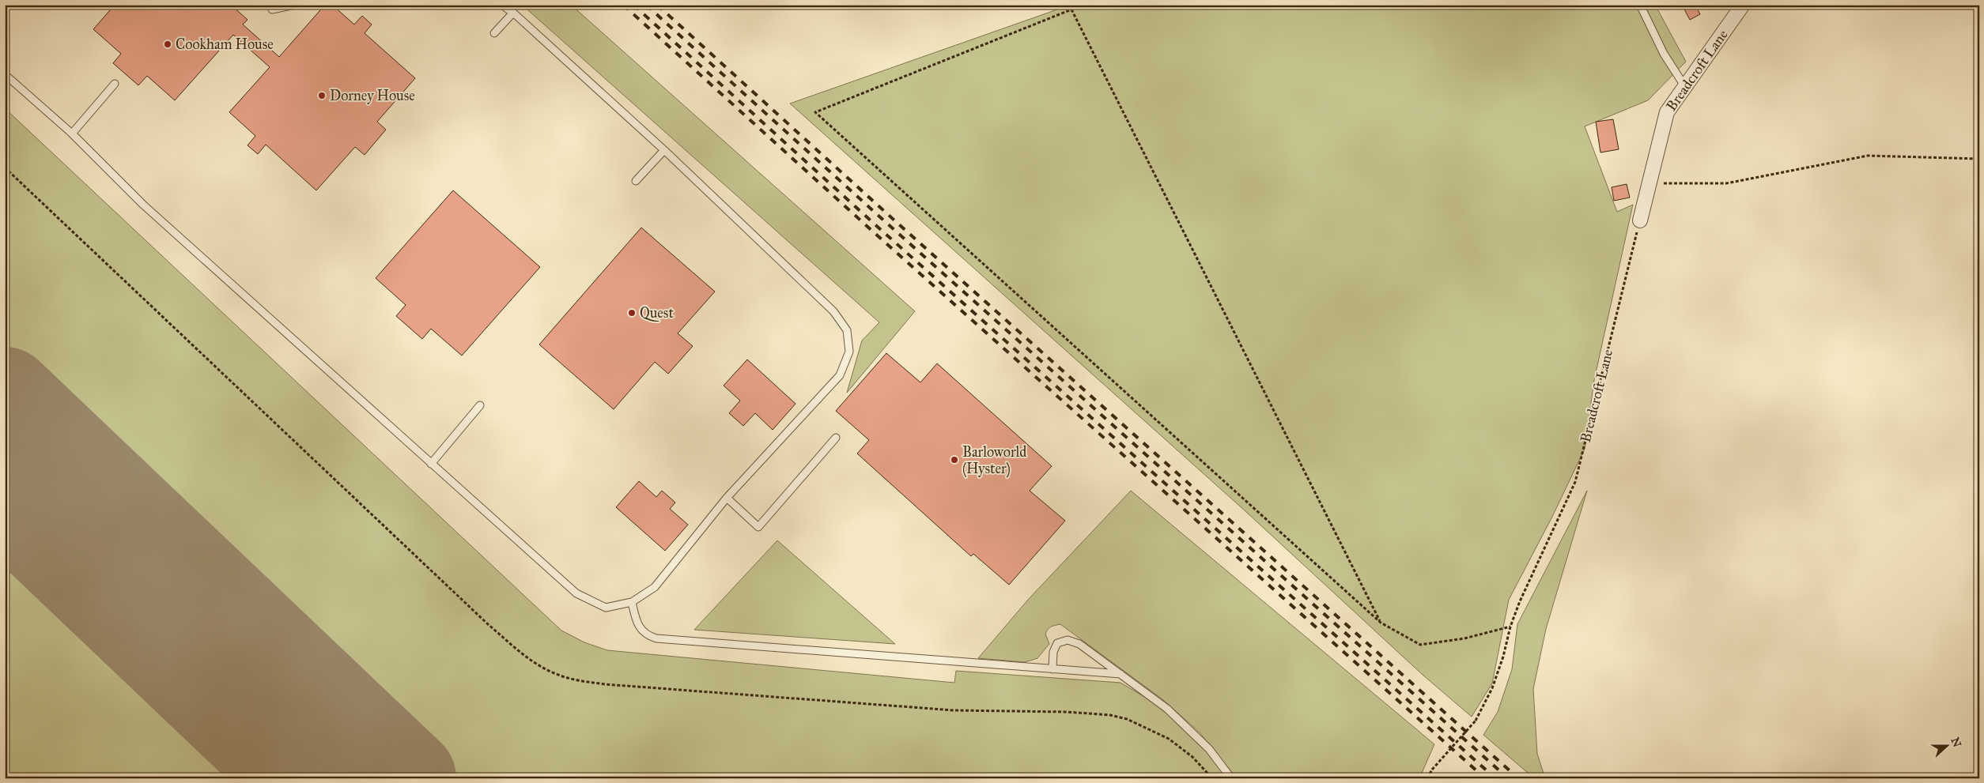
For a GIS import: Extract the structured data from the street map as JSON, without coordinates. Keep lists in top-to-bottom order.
{
  "streets": {
    "street": ["Breadcroft Lane"]
  },
  "places": [
    "Cookham House",
    "Dorney House",
    "Quest",
    "Barloworld (Hyster)"
  ],
  "north": "right"
}
